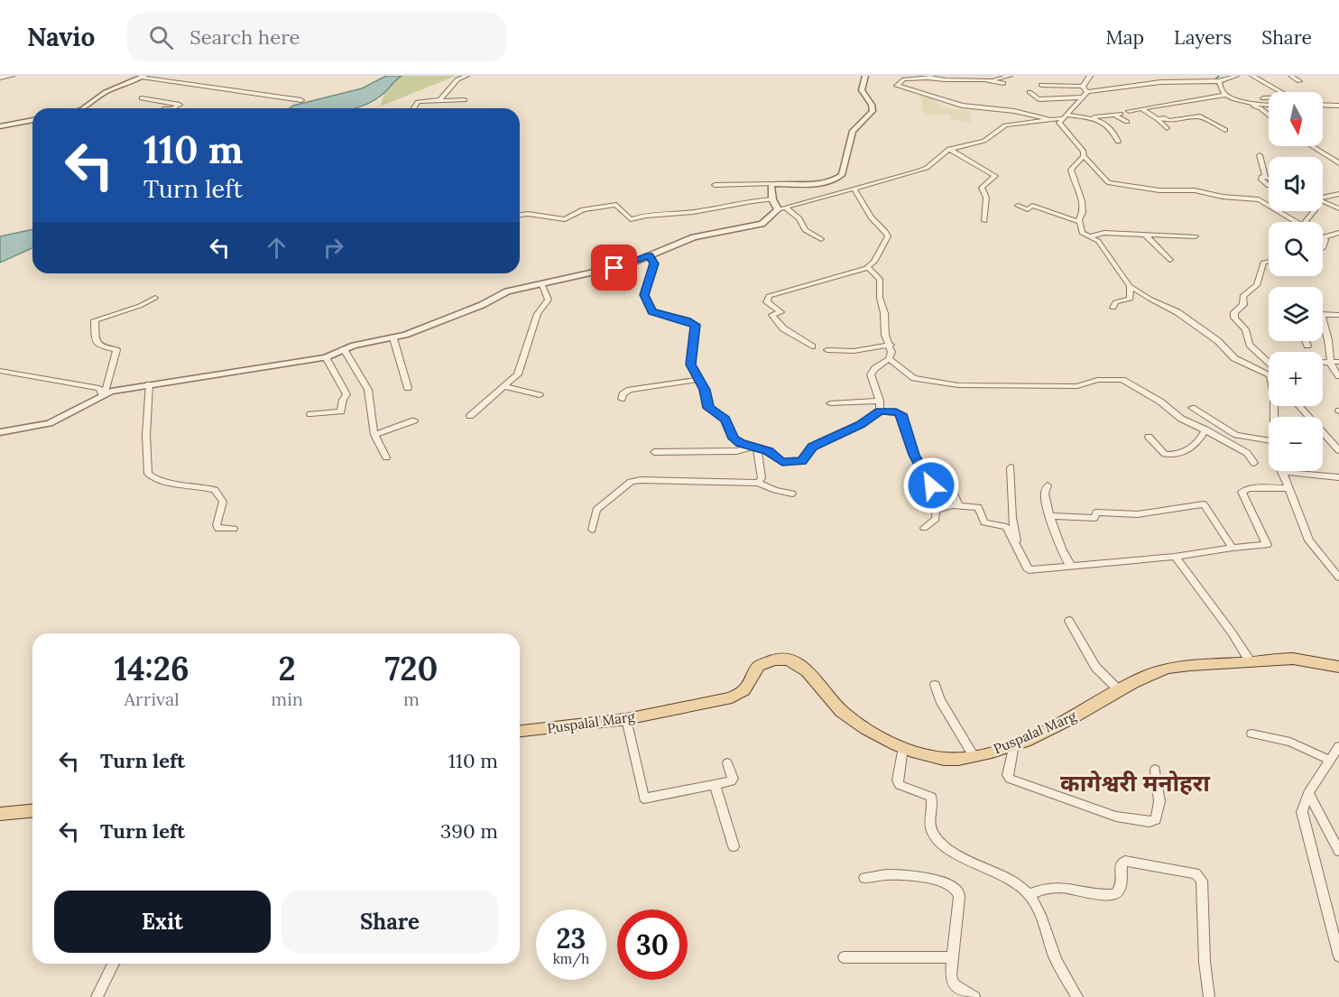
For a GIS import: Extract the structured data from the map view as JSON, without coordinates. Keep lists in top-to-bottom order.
{
  "streets": {
    "main road": ["Puspalal Marg"]
  },
  "districts": ["कागेश्वरी मनोहरा"],
  "north": "bottom",
  "page": {
    "header": "Navio",
    "search": "Search here",
    "nav": ["Map", "Layers", "Share"],
    "map_buttons": ["+", "−"],
    "turn": ["110 m", "Turn left"],
    "eta": [
      "14:26",
      "Arrival",
      "2",
      "min",
      "720",
      "m"
    ],
    "list": [
      {
        "name": "Turn left",
        "value": "110 m"
      },
      {
        "name": "Turn left",
        "value": "390 m"
      }
    ],
    "buttons": ["Exit", "Share"],
    "speed": "23 km/h",
    "limit": "30"
  }
}
